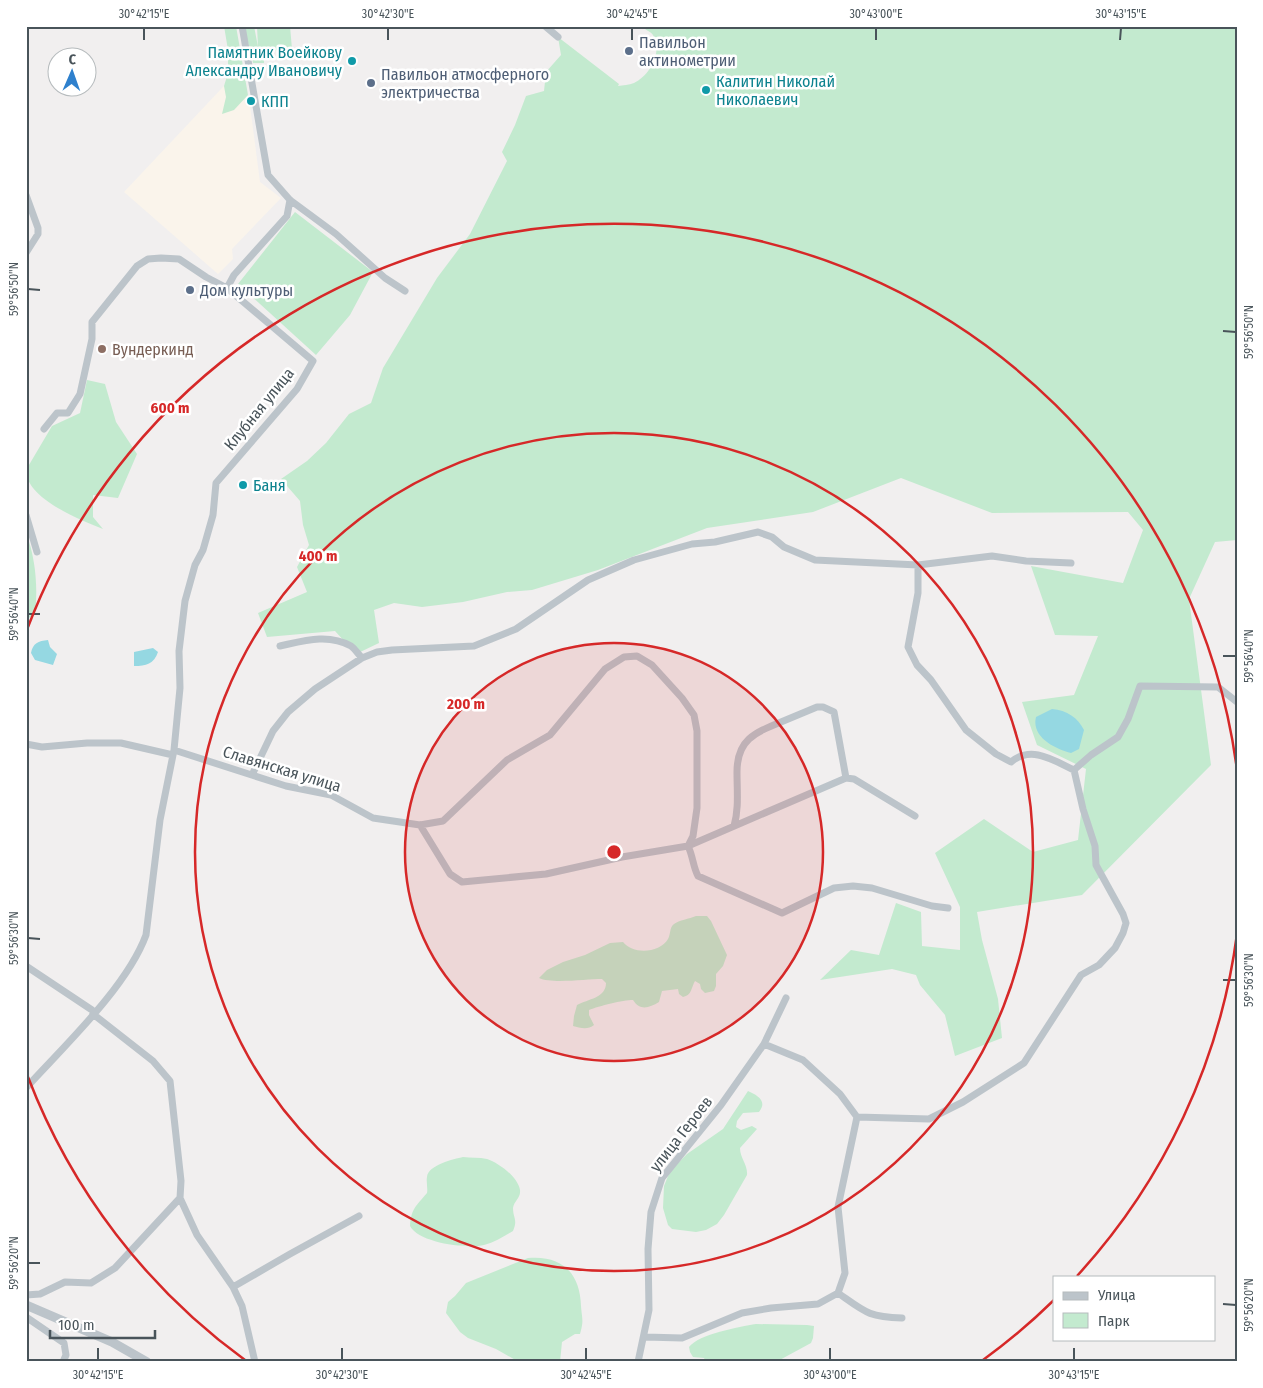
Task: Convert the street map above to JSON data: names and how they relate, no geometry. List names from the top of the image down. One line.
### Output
{"streets":{"street":["Клубная улица","Славянская улица","улица Героев"]},"crossings":[["Клубная улица","Славянская улица"]],"places":["Павильон актинометрии","Памятник Воейкову Александру Ивановичу","Павильон атмосферного электричества","Калитин Николай Николаевич","КПП","Дом культуры","Вундеркинд","Баня"],"legend":["Улица","Парк"],"scale_bar":"100 m","north":"top","coordinates":["30°42'15\"E","30°42'30\"E","30°42'45\"E","30°43'00\"E","30°43'15\"E","59°56'50\"N","59°56'40\"N","59°56'30\"N","59°56'20\"N"],"rings":["600 m","400 m","200 m"]}
